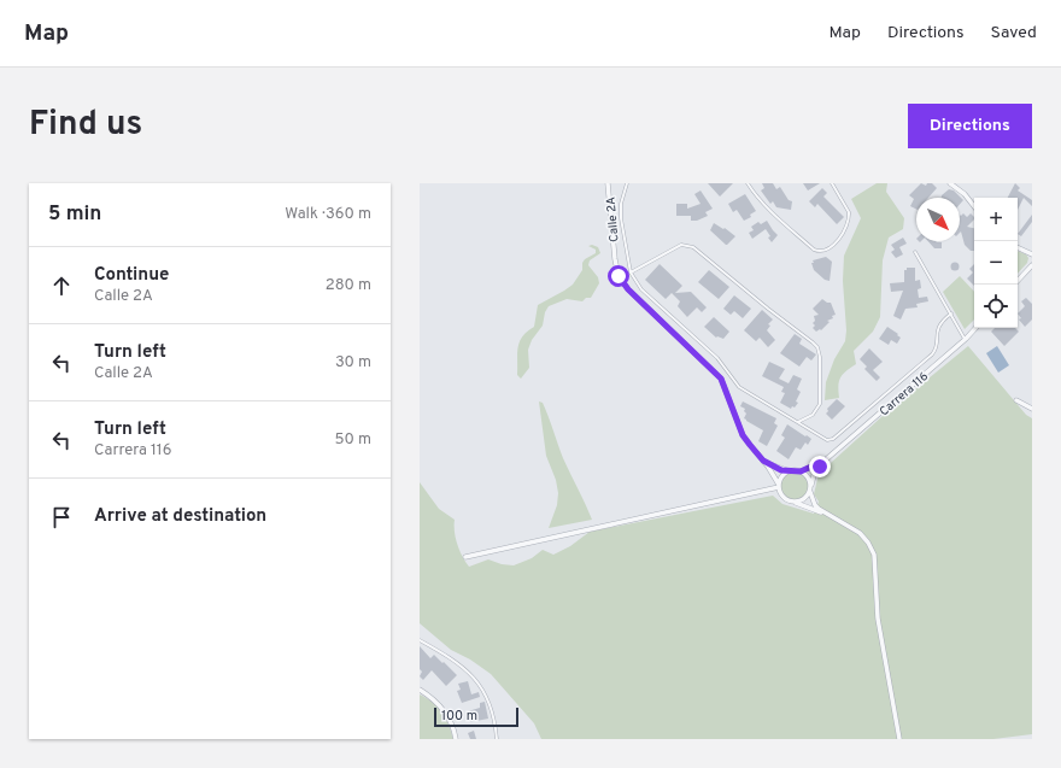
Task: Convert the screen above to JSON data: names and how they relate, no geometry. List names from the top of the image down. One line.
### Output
{"streets":{"street":["Calle 2A","Carrera 116"]},"crossings":[["Calle 2A","Carrera 116"]],"scale_bar":"100 m","north":"bottom right","page":{"header":"Map","nav":["Map","Directions","Saved"],"title":"Find us","buttons":"Directions","heading":["5 min","Walk · 360 m"],"map_buttons":["+","−"],"list":[["Continue","Calle 2A","280 m"],["Turn left","Calle 2A","30 m"],["Turn left","Carrera 116","50 m"],"Arrive at destination"],"scale":"100 m"}}
